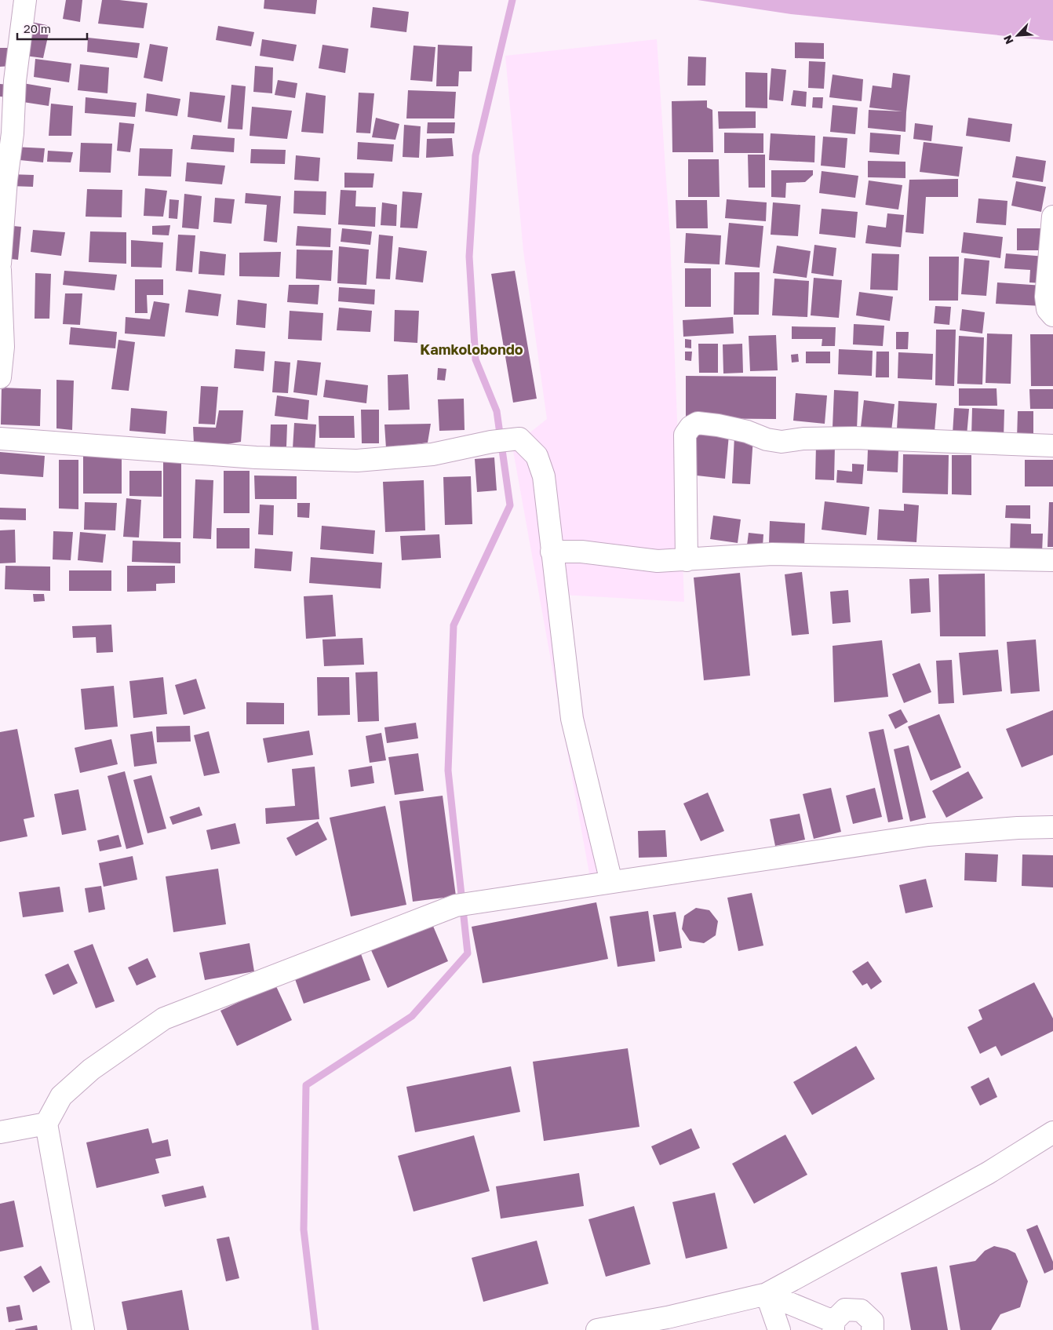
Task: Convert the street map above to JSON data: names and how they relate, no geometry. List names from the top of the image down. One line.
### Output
{"districts":["Kamkolobondo"],"scale_bar":"20 m","north":"bottom left"}
